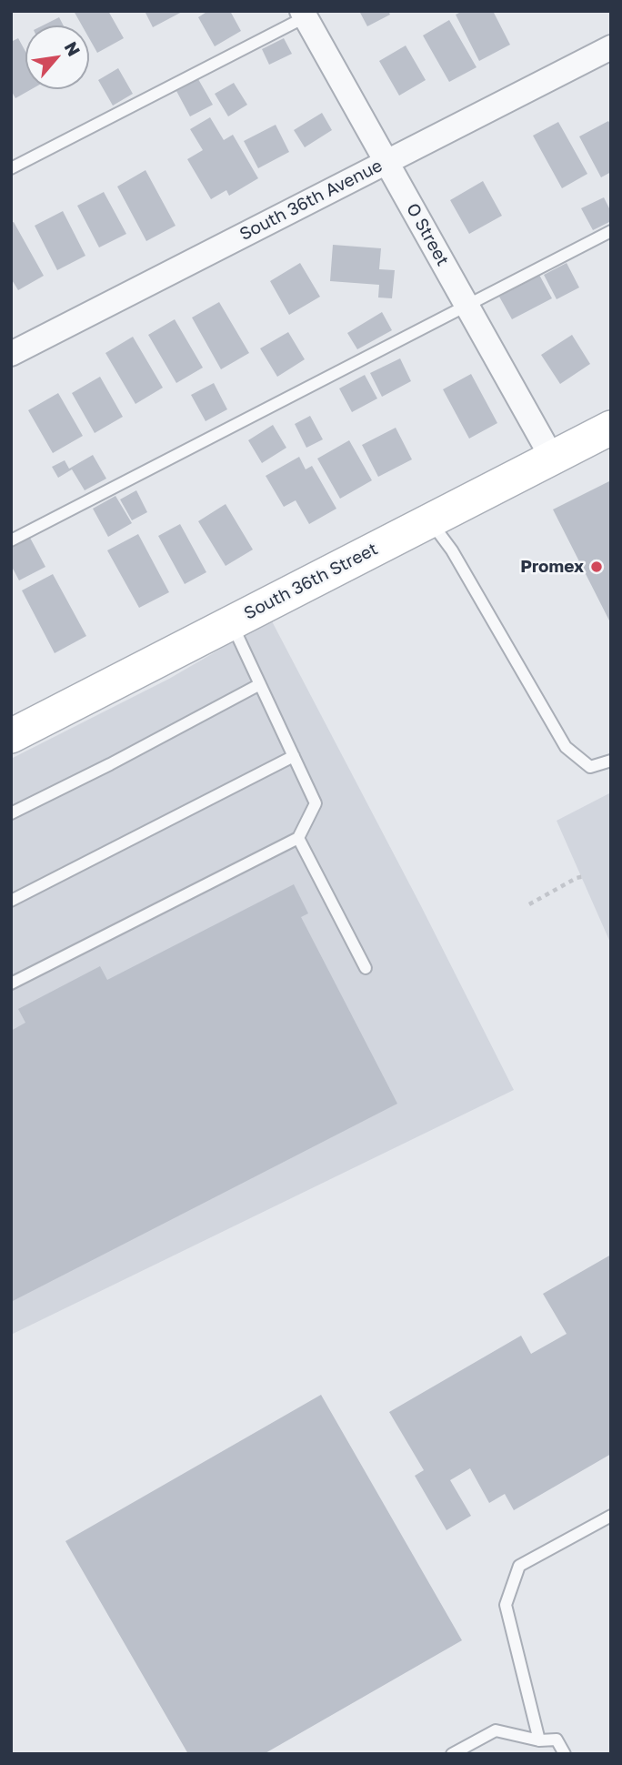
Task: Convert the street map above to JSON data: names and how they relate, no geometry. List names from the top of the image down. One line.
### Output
{"streets":{"main road":["South 36th Street"],"street":["South 36th Avenue","O Street"]},"crossings":[["South 36th Avenue","O Street"],["O Street","South 36th Street"]],"places":["Promex"],"north":"top right"}
